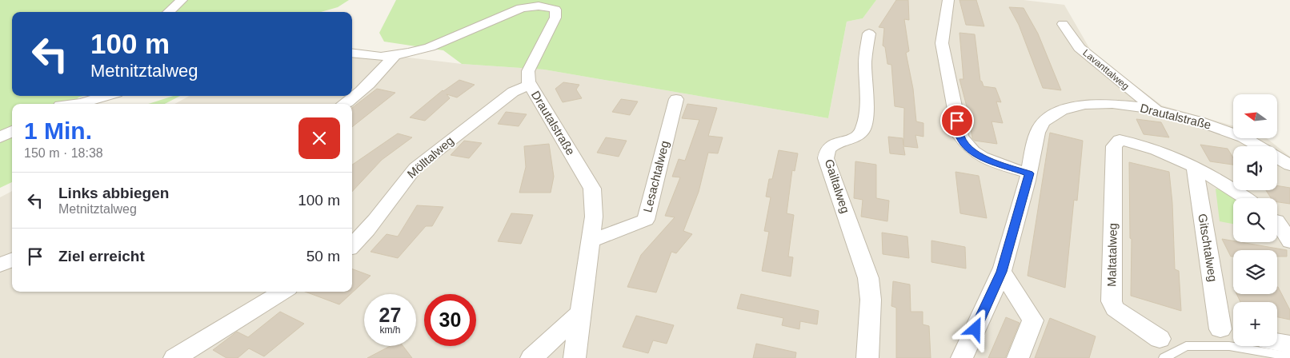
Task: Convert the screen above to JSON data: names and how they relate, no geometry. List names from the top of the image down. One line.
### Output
{"streets":{"street":["Lavanttalweg","Drautalstraße","Mölltalweg","Lesachtalweg","Gailtalweg","Gitschtalweg","Maltatalweg"]},"crossings":[["Lavanttalweg","Drautalstraße"],["Drautalstraße","Mölltalweg"],["Drautalstraße","Lesachtalweg"],["Gitschtalweg","Maltatalweg"]],"north":"left","page":{"turn":["100 m","Metnitztalweg"],"map_buttons":"+","heading":["1 Min.","150 m · 18:38"],"list":[{"name":"Links abbiegen","note":"Metnitztalweg","value":"100 m"},{"name":"Ziel erreicht","value":"50 m"}],"speed":"27 km/h","limit":"30"}}
